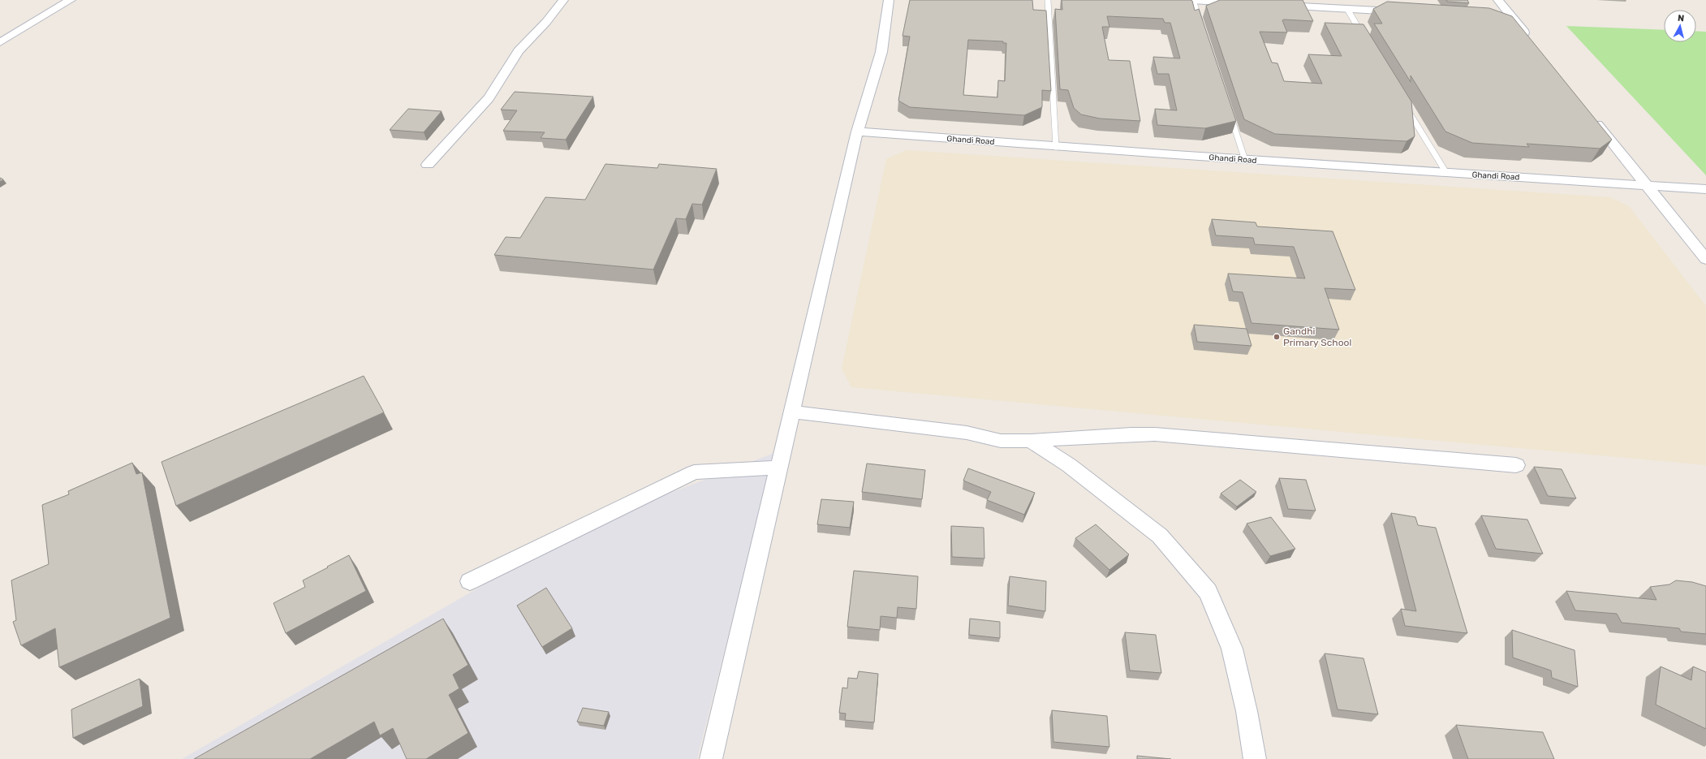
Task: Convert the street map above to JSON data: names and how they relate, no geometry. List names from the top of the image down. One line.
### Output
{"streets":{"street":["Ghandi Road"]},"places":["Gandhi Primary School"],"north":"top"}
